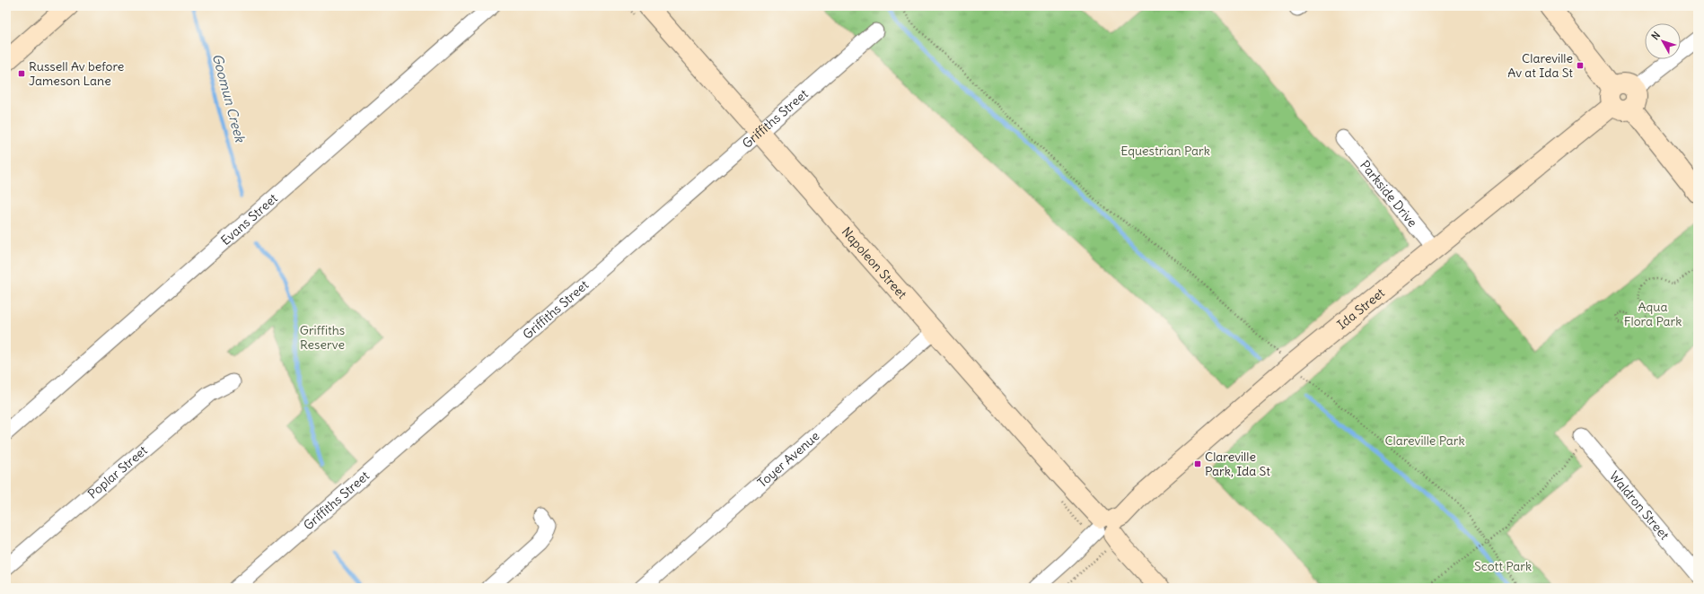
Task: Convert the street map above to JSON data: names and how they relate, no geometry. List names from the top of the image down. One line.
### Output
{"streets":{"street":["Griffiths Street","Parkside Drive","Evans Street","Napoleon Street","Ida Street","Toyer Avenue","Poplar Street","Waldron Street"]},"crossings":[["Griffiths Street","Napoleon Street"],["Parkside Drive","Ida Street"],["Napoleon Street","Ida Street"],["Napoleon Street","Toyer Avenue"]],"water":["Goomun Creek"],"parks":["Equestrian Park","Aqua Flora Park","Griffiths Reserve","Clareville Park","Scott Park"],"places":{"transit":["Clareville Av at Ida St","Russell Av before Jameson Lane","Clareville Park, Ida St"]},"north":"top left"}
